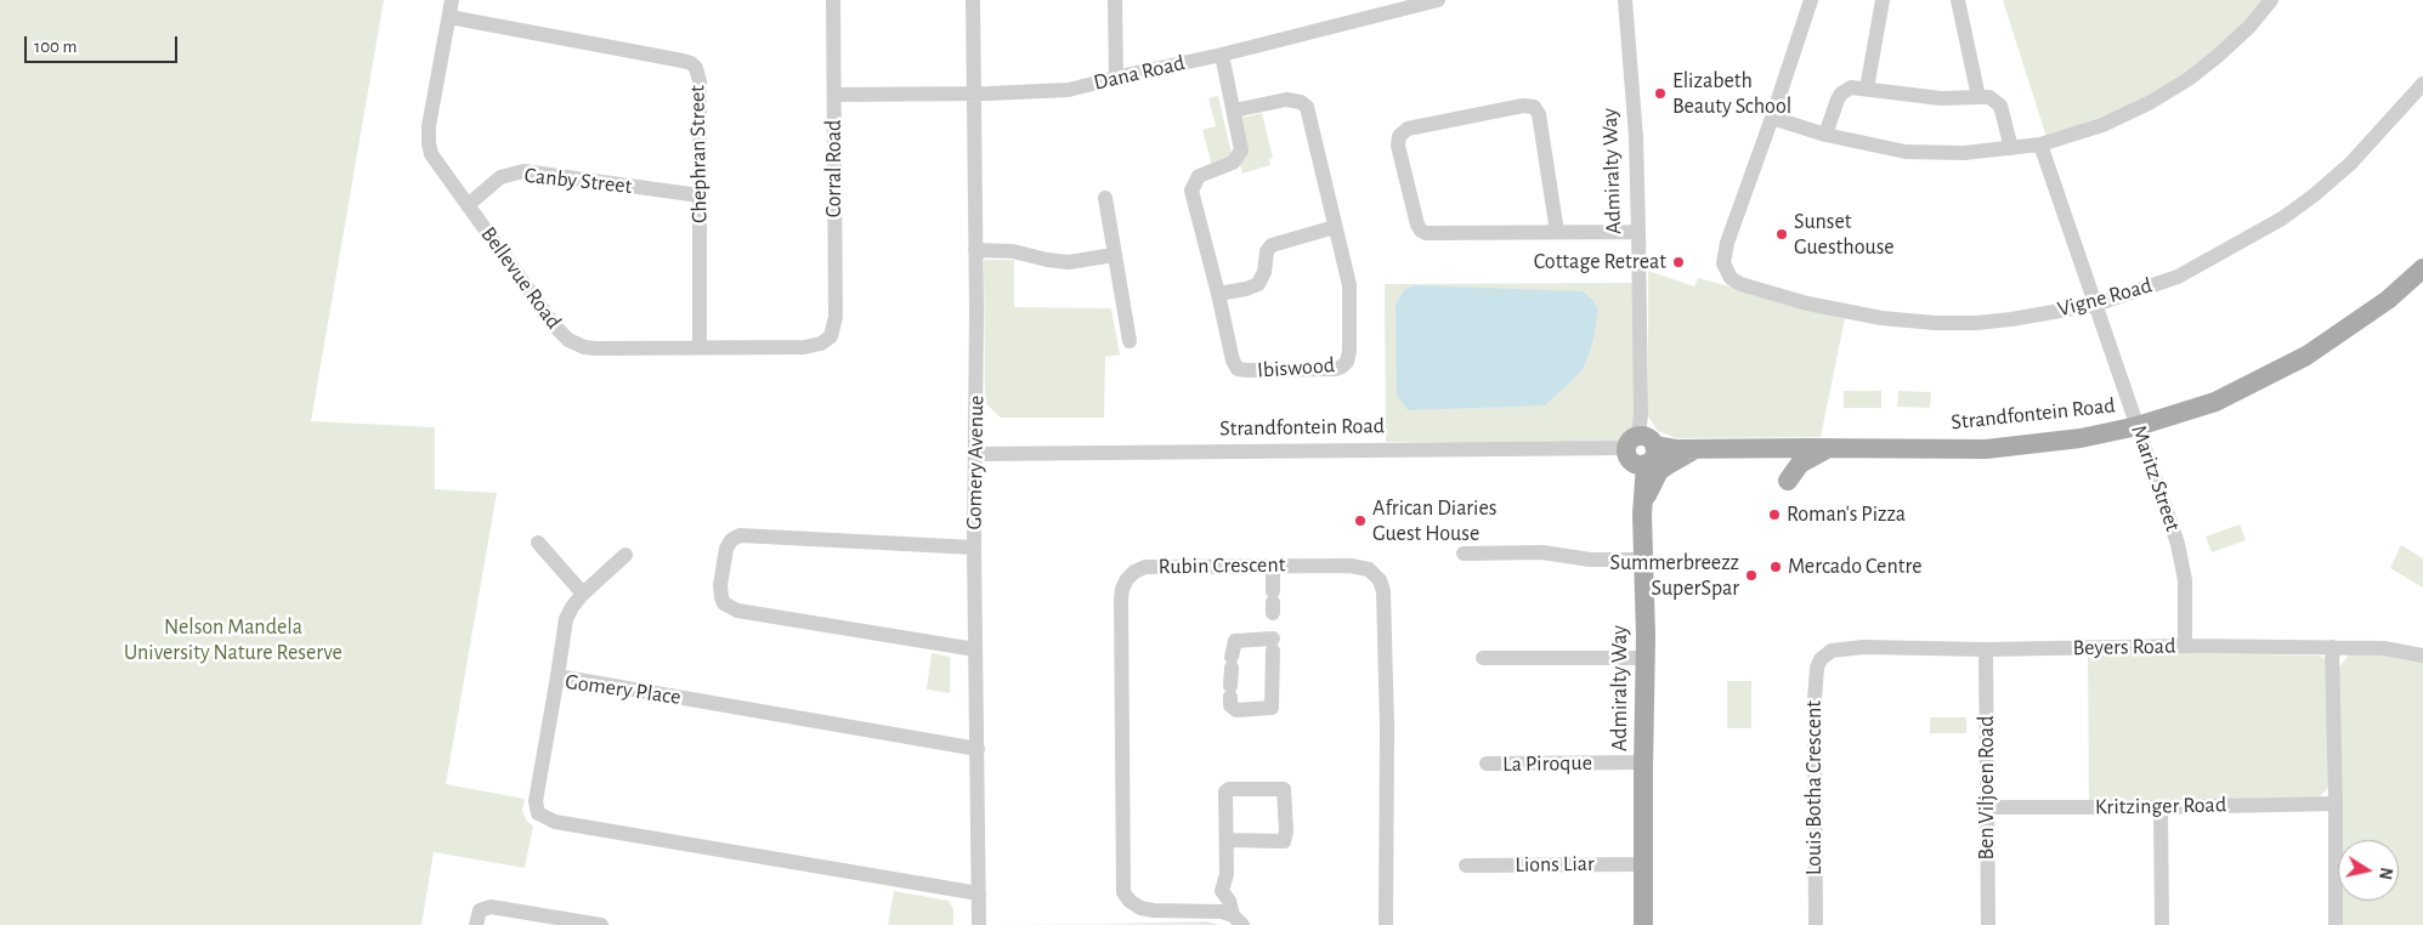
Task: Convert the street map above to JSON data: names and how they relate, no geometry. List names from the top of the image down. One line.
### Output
{"streets":{"main road":["Admiralty Way","Strandfontein Road"],"street":["Dana Road","Chephran Street","Corral Road","Canby Street","Bellevue Road","Vigne Road","Ibiswood","Gomery Avenue","Maritz Street","Rubin Crescent","Beyers Road","Gomery Place","La Piroque","Louis Botha Crescent","Ben Viljoen Road","Kritzinger Road","Lions Liar"]},"crossings":[["Dana Road","Corral Road"],["Dana Road","Ibiswood"],["Dana Road","Gomery Avenue"],["Chephran Street","Canby Street"],["Chephran Street","Bellevue Road"],["Corral Road","Bellevue Road"],["Admiralty Way","Strandfontein Road"],["Admiralty Way","La Piroque"],["Admiralty Way","Lions Liar"],["Canby Street","Bellevue Road"],["Vigne Road","Maritz Street"],["Strandfontein Road","Gomery Avenue"],["Strandfontein Road","Maritz Street"],["Gomery Avenue","Gomery Place"],["Maritz Street","Beyers Road"],["Beyers Road","Louis Botha Crescent"],["Beyers Road","Ben Viljoen Road"],["Ben Viljoen Road","Kritzinger Road"]],"parks":["Nelson Mandela University Nature Reserve"],"places":["Elizabeth Beauty School","Sunset Guesthouse","Cottage Retreat","Roman's Pizza","African Diaries Guest House","Mercado Centre","Summerbreezz SuperSpar"],"scale_bar":"100 m","north":"right"}
